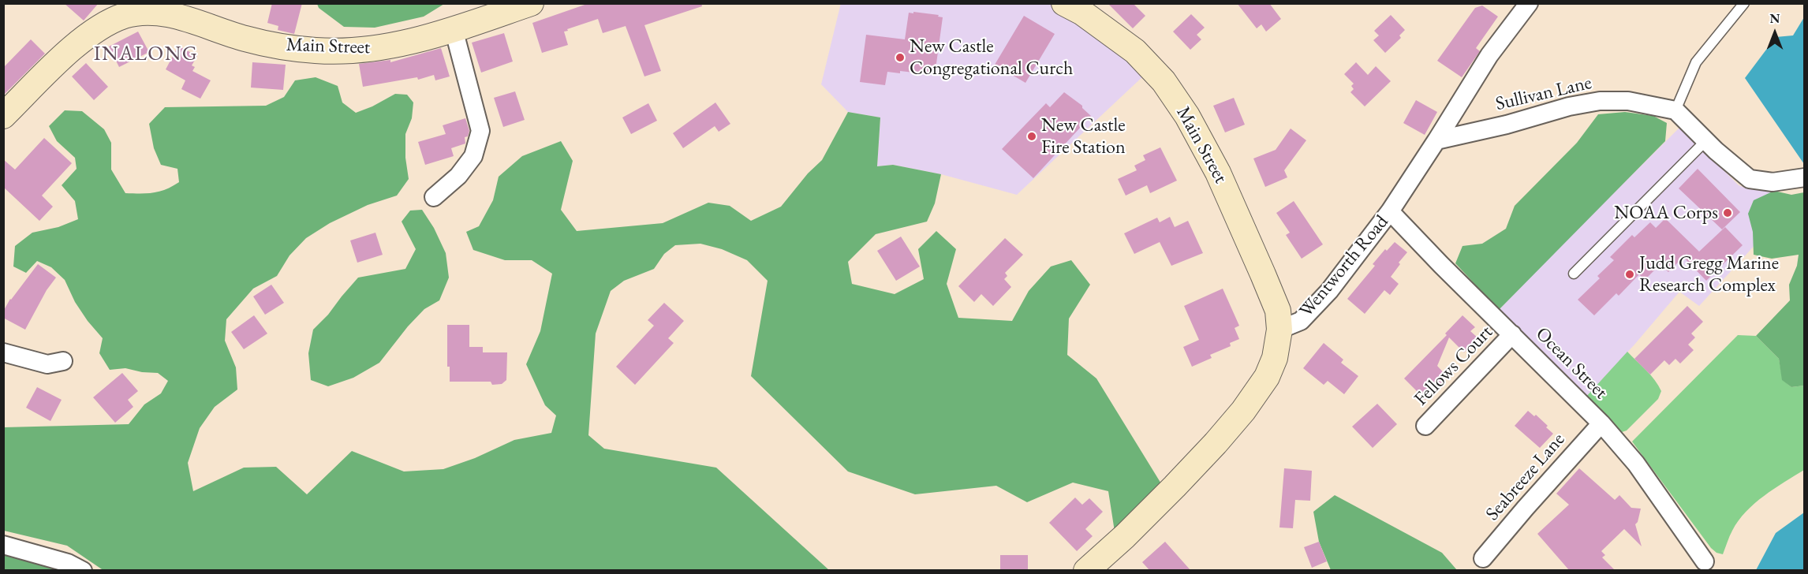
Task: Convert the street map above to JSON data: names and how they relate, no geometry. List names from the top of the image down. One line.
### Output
{"streets":{"main road":["Main Street","Wentworth Road"],"street":["Sullivan Lane","Ocean Street","Fellows Court","Seabreeze Lane"]},"crossings":[["Main Street","Wentworth Road"],["Sullivan Lane","Wentworth Road"],["Wentworth Road","Ocean Street"],["Ocean Street","Fellows Court"],["Ocean Street","Seabreeze Lane"]],"districts":["INALONG"],"places":["New Castle Congregational Curch","New Castle Fire Station","NOAA Corps","Judd Gregg Marine Research Complex"],"north":"top"}
